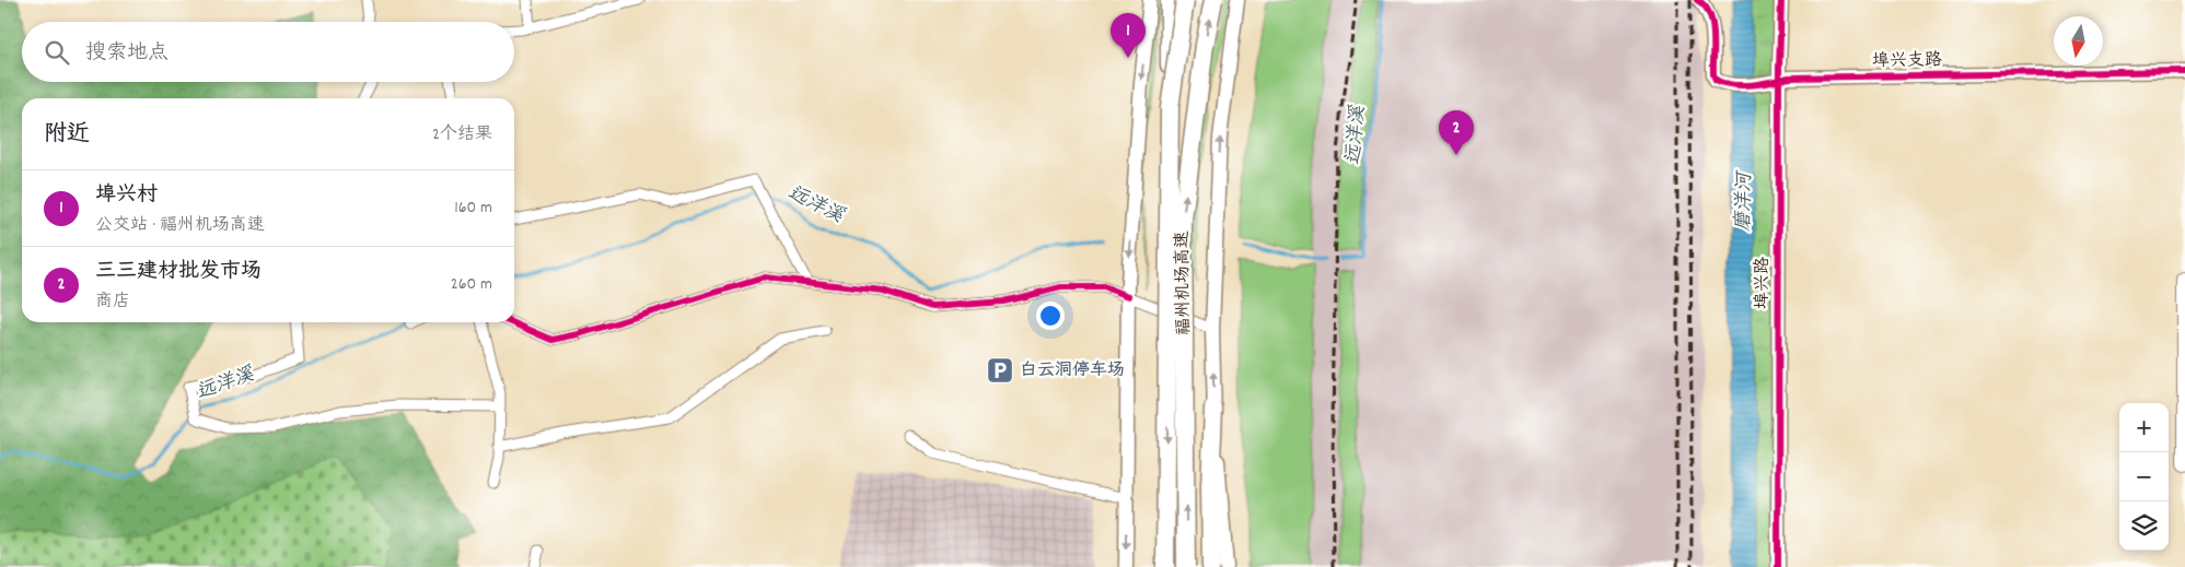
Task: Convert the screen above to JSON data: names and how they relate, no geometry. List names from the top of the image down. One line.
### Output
{"streets":{"highway":["福州机场高速"],"main road":["埠兴支路","埠兴路"]},"crossings":[["埠兴支路","埠兴路"]],"water":["远洋溪","磨洋河"],"places":{"parking":["白云洞停车场"]},"north":"bottom","page":{"pins":["1","2"],"search":"搜索地点","heading":["附近","2个结果"],"list":[{"mark":"1","name":"埠兴村","note":"公交站 · 福州机场高速","value":"160 m"},{"mark":"2","name":"三三建材批发市场","note":"商店","value":"260 m"}],"map_buttons":["+","−"]}}
